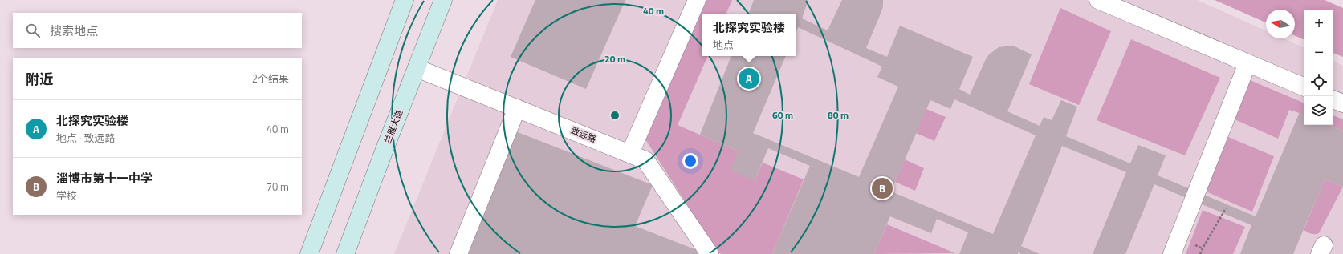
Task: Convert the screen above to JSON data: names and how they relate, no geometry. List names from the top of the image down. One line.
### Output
{"streets":{"main road":["兰雁大道"],"street":["致远路"]},"crossings":[["兰雁大道","致远路"]],"north":"left","page":{"map_buttons":["+","−"],"search":"搜索地点","popup":["北探究实验楼","地点"],"heading":["附近","2个结果"],"pins":["A","B"],"list":[{"mark":"A","name":"北探究实验楼","note":"地点 · 致远路","value":"40 m"},{"mark":"B","name":"淄博市第十一中学","note":"学校","value":"70 m"}]},"rings":["40 m","20 m","60 m","80 m"]}
